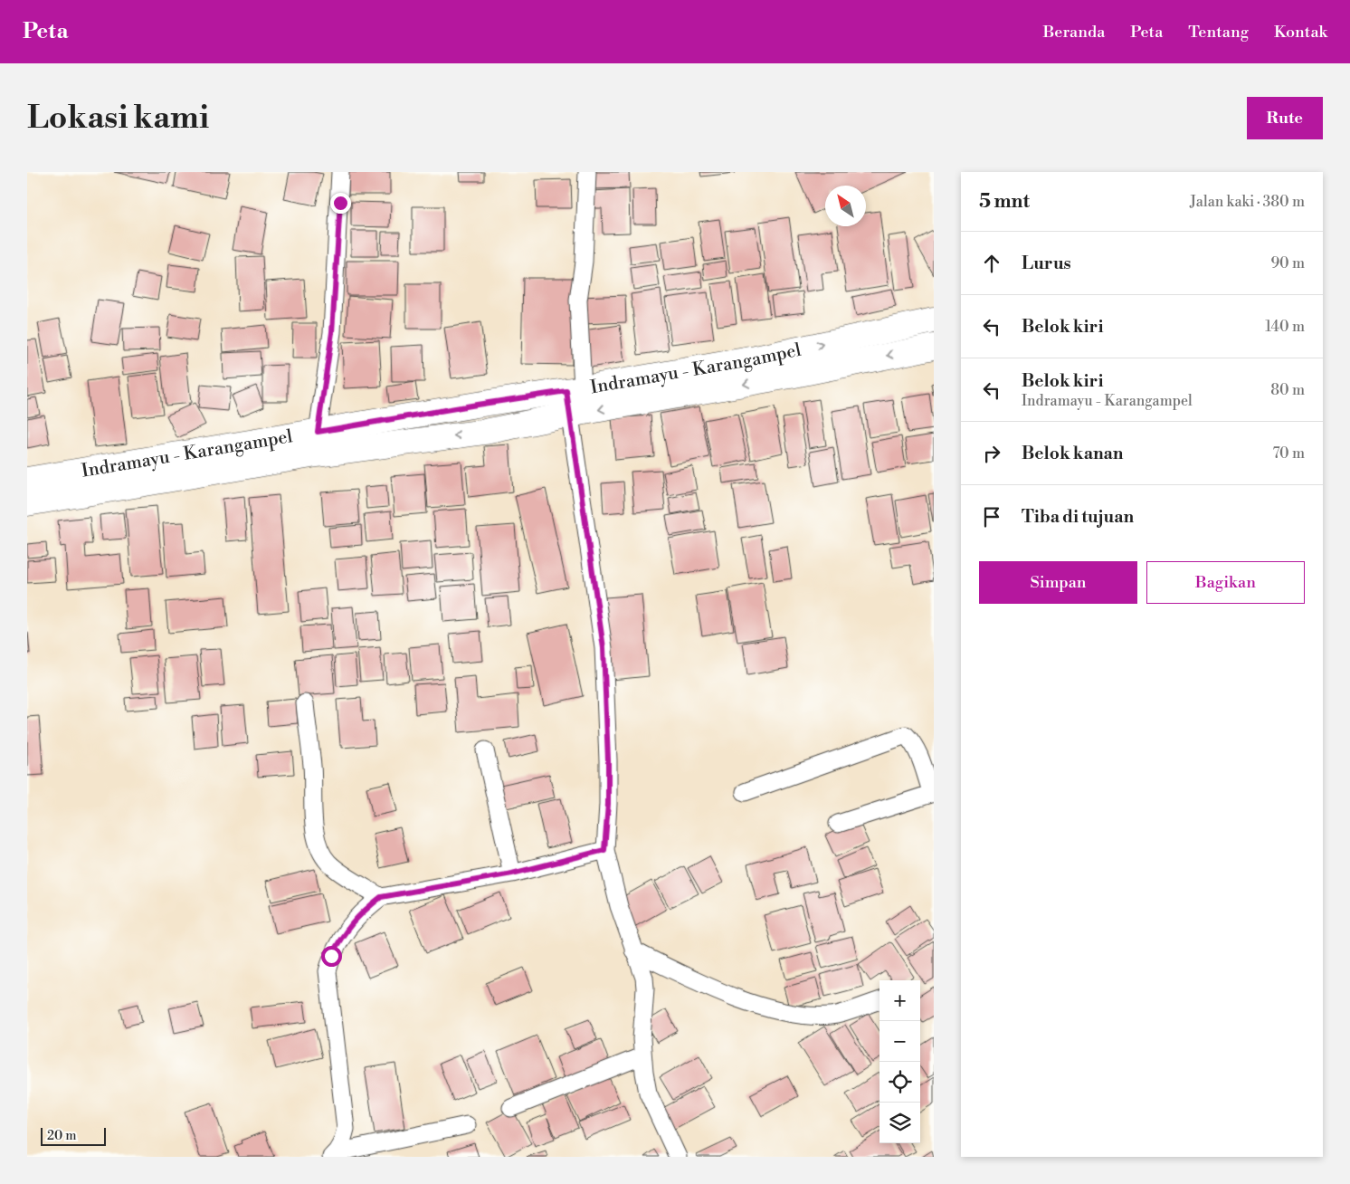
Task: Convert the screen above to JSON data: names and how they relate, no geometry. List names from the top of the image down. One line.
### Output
{"streets":{"main road":["Indramayu - Karangampel"]},"scale_bar":"20 m","north":"top left","page":{"header":"Peta","nav":["Beranda","Peta","Tentang","Kontak"],"buttons":["Rute",["Simpan","Bagikan"]],"title":"Lokasi kami","heading":["5 mnt","Jalan kaki · 380 m"],"list":[["Lurus","90 m"],["Belok kiri","140 m"],["Belok kiri","Indramayu - Karangampel","80 m"],["Belok kanan","70 m"],"Tiba di tujuan"],"map_buttons":["+","−"],"scale":"20 m"}}
